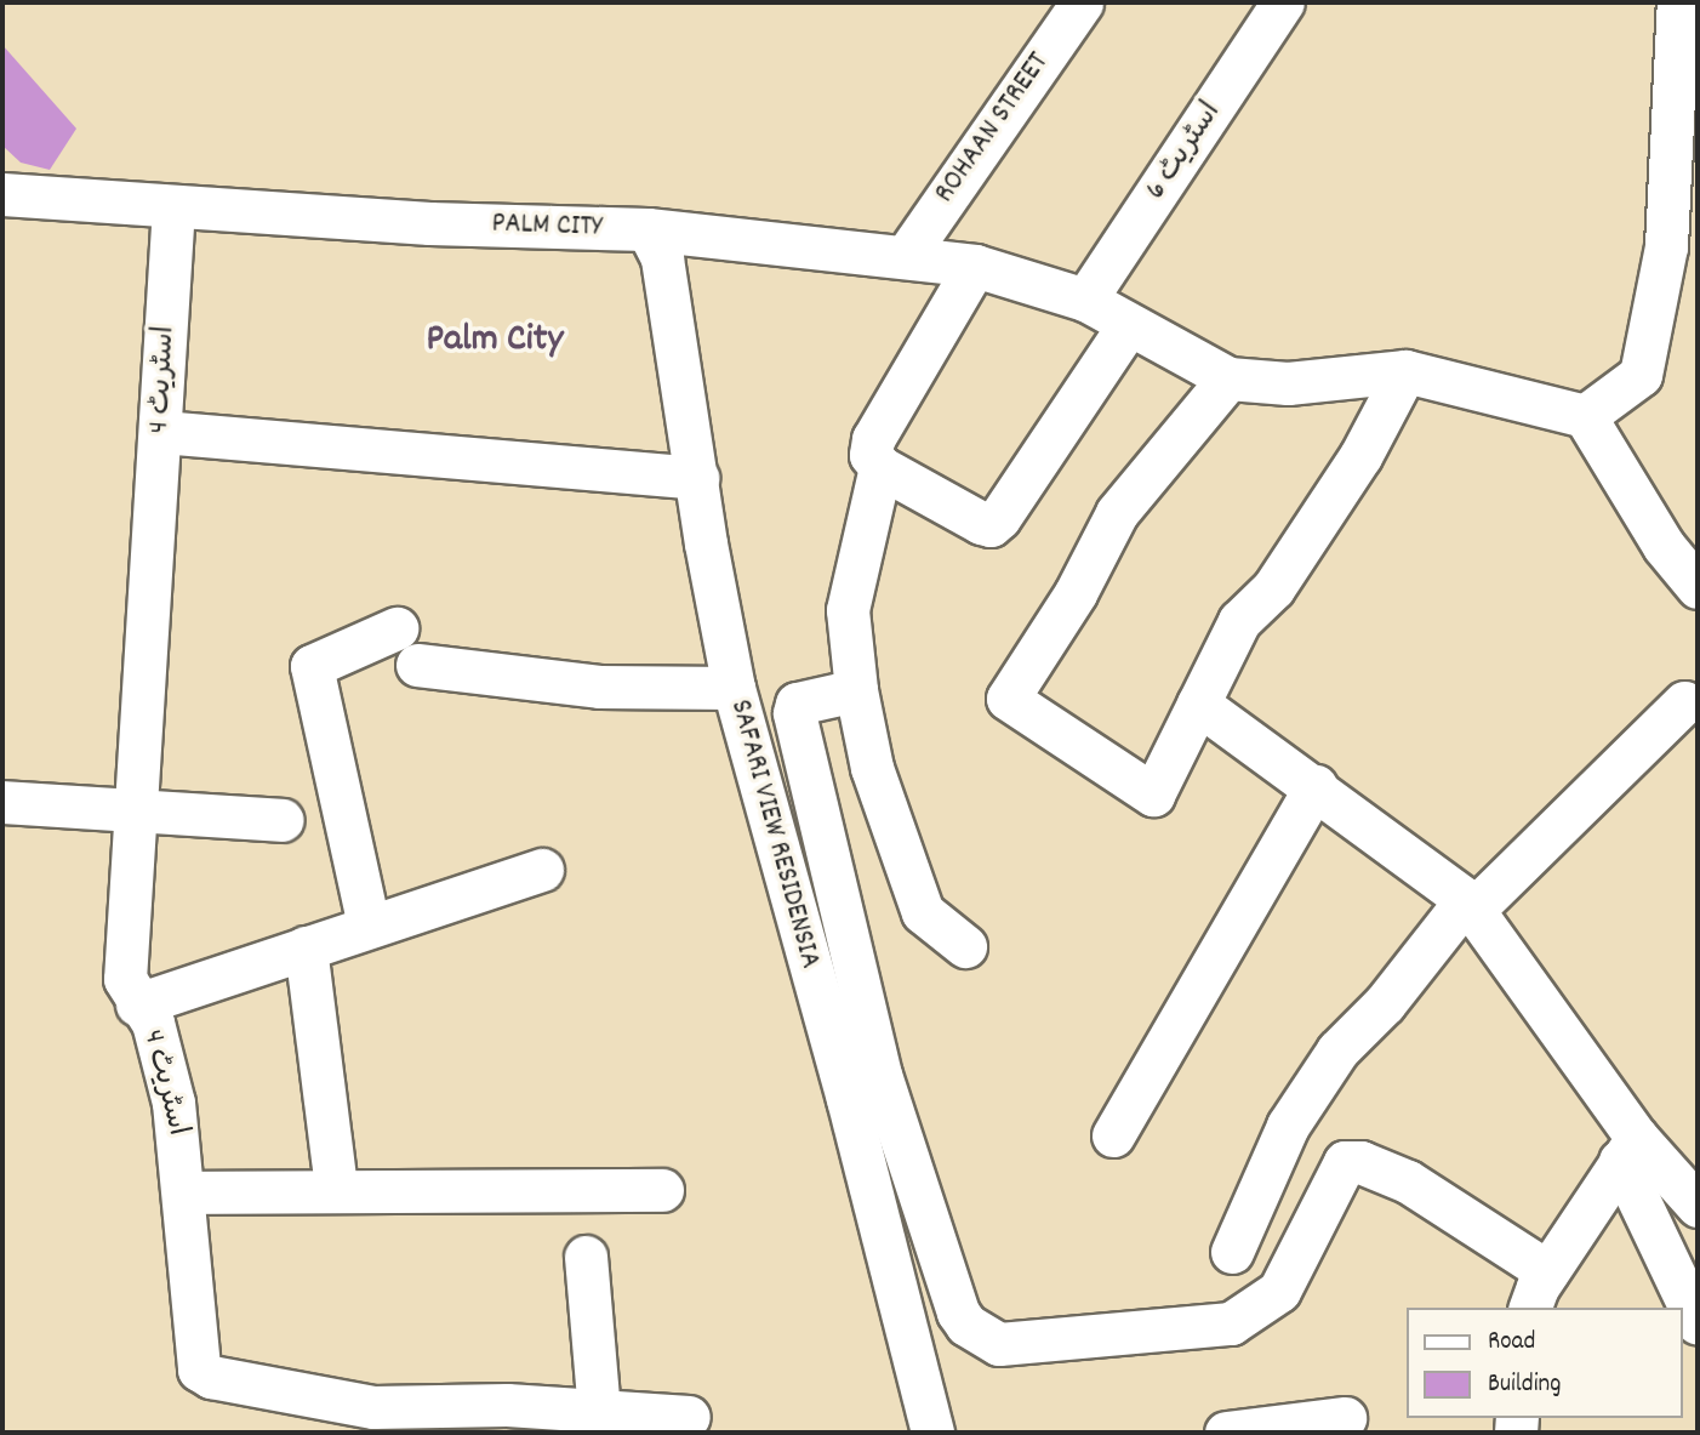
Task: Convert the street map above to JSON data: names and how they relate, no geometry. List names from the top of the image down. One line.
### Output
{"streets":{"street":["ROHAAN STREET","اسٹریٹ 6","PALM CITY","اسٹریٹ 4","SAFARI VIEW RESIDENSIA"]},"crossings":[["ROHAAN STREET","PALM CITY"],["اسٹریٹ 6","PALM CITY"],["PALM CITY","اسٹریٹ 4"],["PALM CITY","SAFARI VIEW RESIDENSIA"]],"districts":["Palm City"],"legend":["Road","Building"]}
